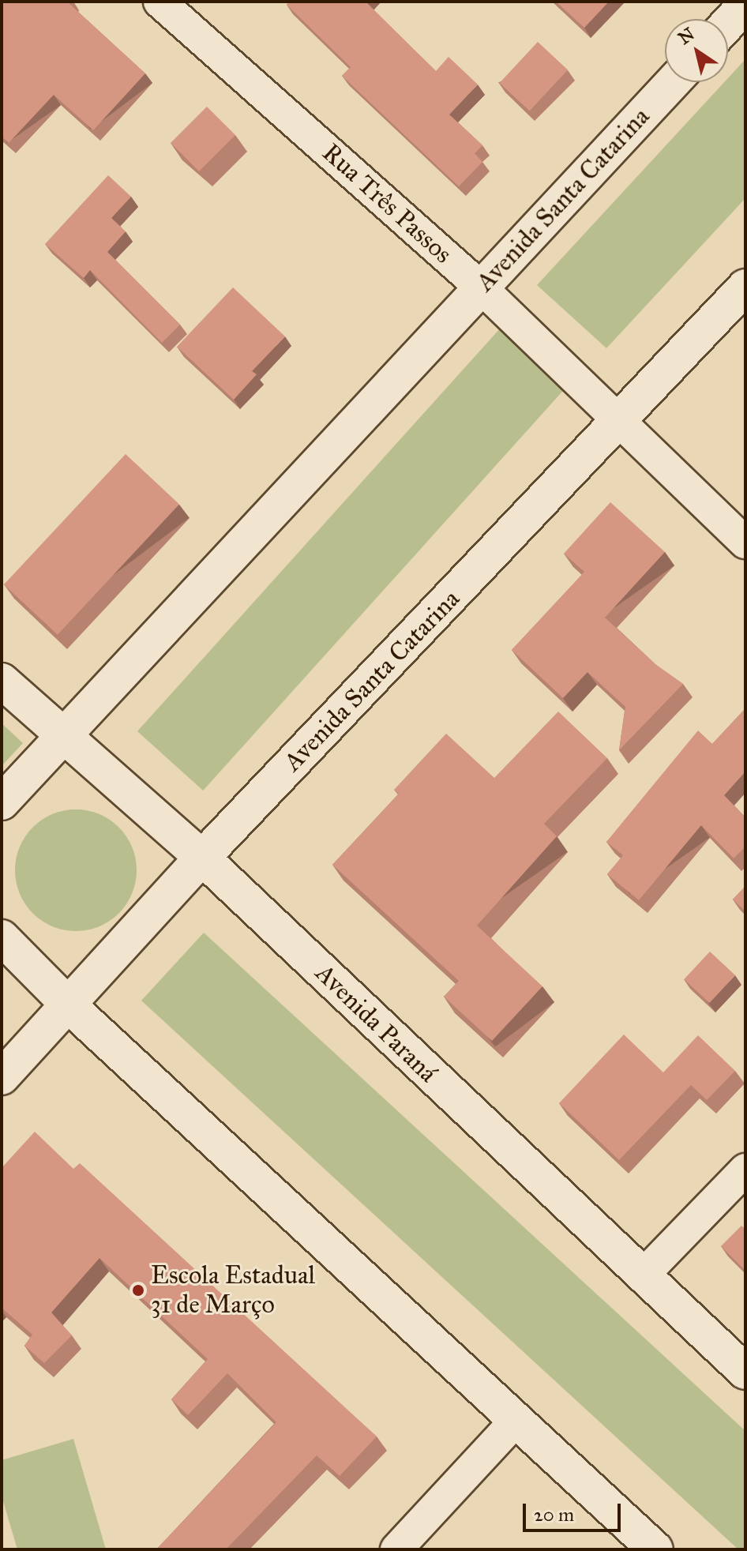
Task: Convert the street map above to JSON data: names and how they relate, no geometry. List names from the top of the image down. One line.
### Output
{"streets":{"street":["Avenida Santa Catarina","Rua Três Passos","Avenida Paraná"]},"crossings":[["Avenida Santa Catarina","Rua Três Passos"],["Avenida Santa Catarina","Avenida Paraná"]],"places":["Escola Estadual 31 de Março"],"scale_bar":"20 m","north":"top left"}
